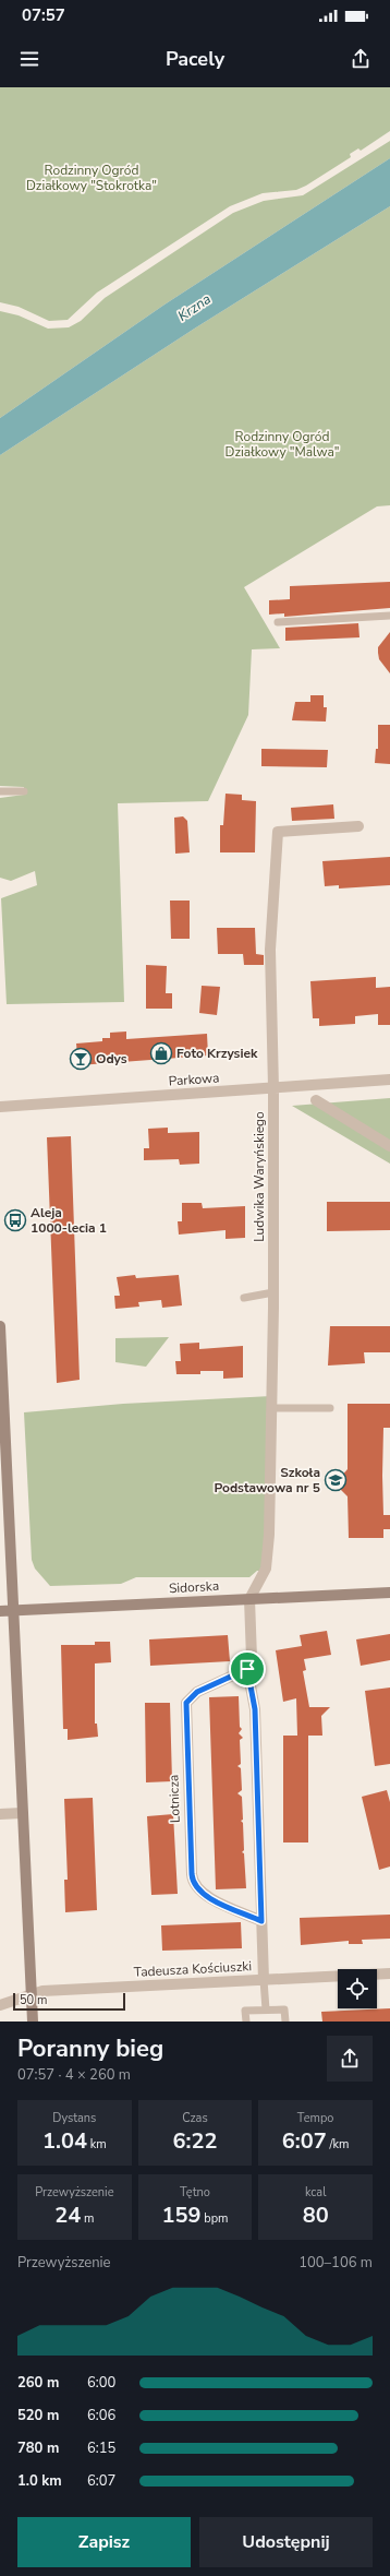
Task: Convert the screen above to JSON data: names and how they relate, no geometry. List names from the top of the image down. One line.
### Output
{"streets":{"street":["Parkowa","Ludwika Waryńskiego","Sidorska","Lotnicza","Tadeusza Kościuszki"]},"crossings":[["Parkowa","Ludwika Waryńskiego"],["Ludwika Waryńskiego","Sidorska"]],"water":["Krzna"],"parks":["Rodzinny Ogród Działkowy \"Stokrotka\"","Rodzinny Ogród Działkowy \"Malwa\""],"places":{"shop":["Foto Krzysiek"],"bar":["Odys"],"bus stop":["Aleja 1000-lecia 1"],"school or university":["Szkoła Podstawowa nr 5"]},"scale_bar":"50 m","page":{"status":"07:57","header":"Pacely","scale":"50 m","heading":["Poranny bieg","07:57 · 4 × 260 m"],"stats":[["Dystans","1.04 km"],["Czas","6:22"],["Tempo","6:07 /km"],["Przewyższenie","24 m"],["Tętno","159 bpm"],["kcal","80"]],"chart":["Przewyższenie","100–106 m"],"list":[{"name":"260 m","note":"6:00"},{"name":"520 m","note":"6:06"},{"name":"780 m","note":"6:15"},{"name":"1.0 km","note":"6:07"}],"buttons":["Zapisz","Udostępnij"]}}
